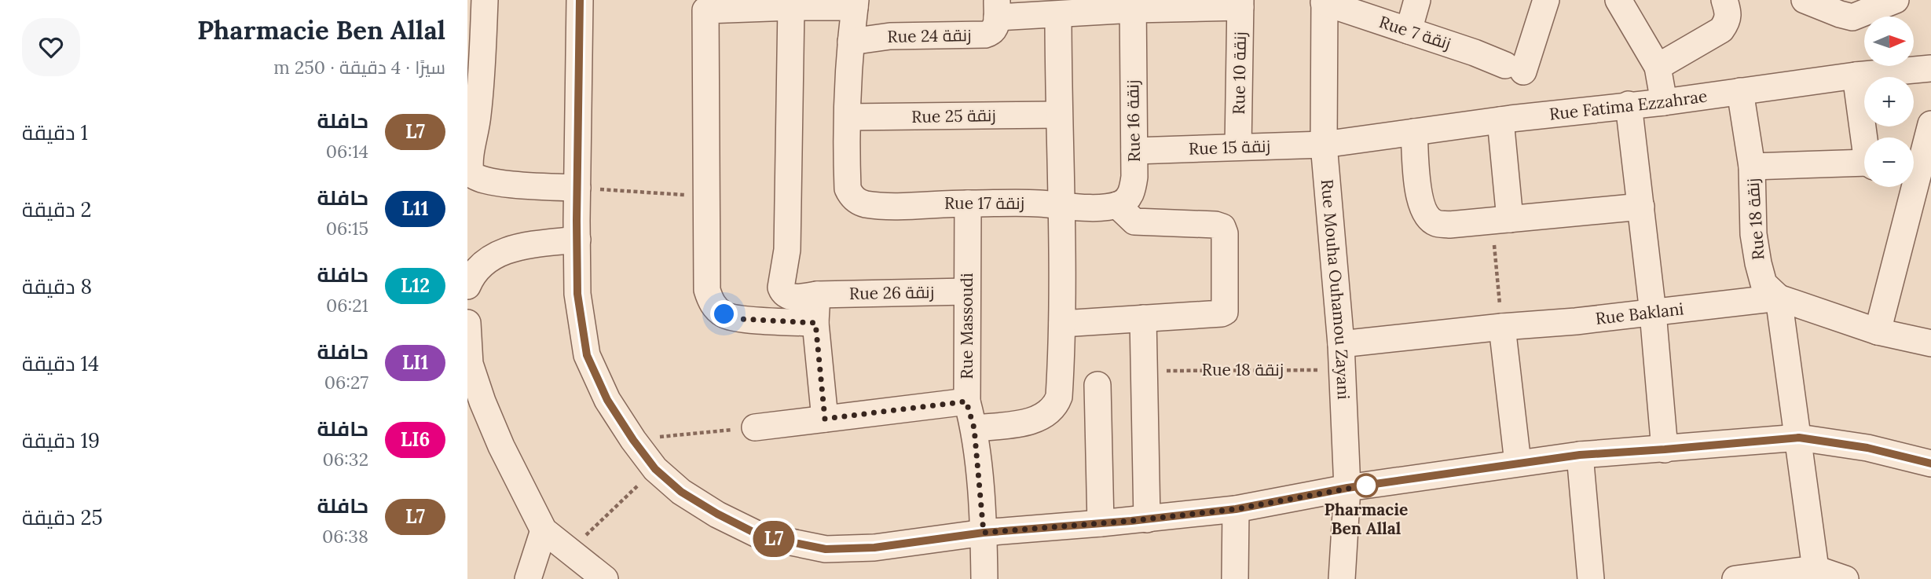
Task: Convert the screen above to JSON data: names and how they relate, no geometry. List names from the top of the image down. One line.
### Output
{"streets":{"street":["Rue 7 زنقة","Rue 24 زنقة","Rue 10 زنقة","Rue Fatima Ezzahrae","Rue 25 زنقة","Rue 16 زنقة","Rue 15 زنقة","Rue 17 زنقة","Rue 18 زنقة","Rue Mouha Ouhamou Zayani","Rue 26 زنقة","Rue Baklani","Rue Massoudi"]},"crossings":[["Rue 7 زنقة","Rue Mouha Ouhamou Zayani"],["Rue 10 زنقة","Rue 15 زنقة"],["Rue Fatima Ezzahrae","Rue 15 زنقة"],["Rue Fatima Ezzahrae","Rue 18 زنقة"],["Rue Fatima Ezzahrae","Rue Mouha Ouhamou Zayani"],["Rue 25 زنقة","Rue 17 زنقة"],["Rue 16 زنقة","Rue 15 زنقة"],["Rue 15 زنقة","Rue Mouha Ouhamou Zayani"],["Rue 17 زنقة","Rue Massoudi"],["Rue 18 زنقة","Rue Mouha Ouhamou Zayani"],["Rue 18 زنقة","Rue Baklani"],["Rue Mouha Ouhamou Zayani","Rue Baklani"],["Rue 26 زنقة","Rue Massoudi"]],"places":["Pharmacie Ben Allal"],"lines":["bus line L7"],"north":"right","page":{"on_map":"L7","heading":["Pharmacie Ben Allal","سيرًا · 4 دقيقة · 250 m"],"map_buttons":["+","−"],"list":[{"mark":"L7","name":"حافلة","note":"06:14","value":"1 دقيقة"},{"mark":"L11","name":"حافلة","note":"06:15","value":"2 دقيقة"},{"mark":"L12","name":"حافلة","note":"06:21","value":"8 دقيقة"},{"mark":"LI1","name":"حافلة","note":"06:27","value":"14 دقيقة"},{"mark":"LI6","name":"حافلة","note":"06:32","value":"19 دقيقة"},{"mark":"L7","name":"حافلة","note":"06:38","value":"25 دقيقة"}]}}
